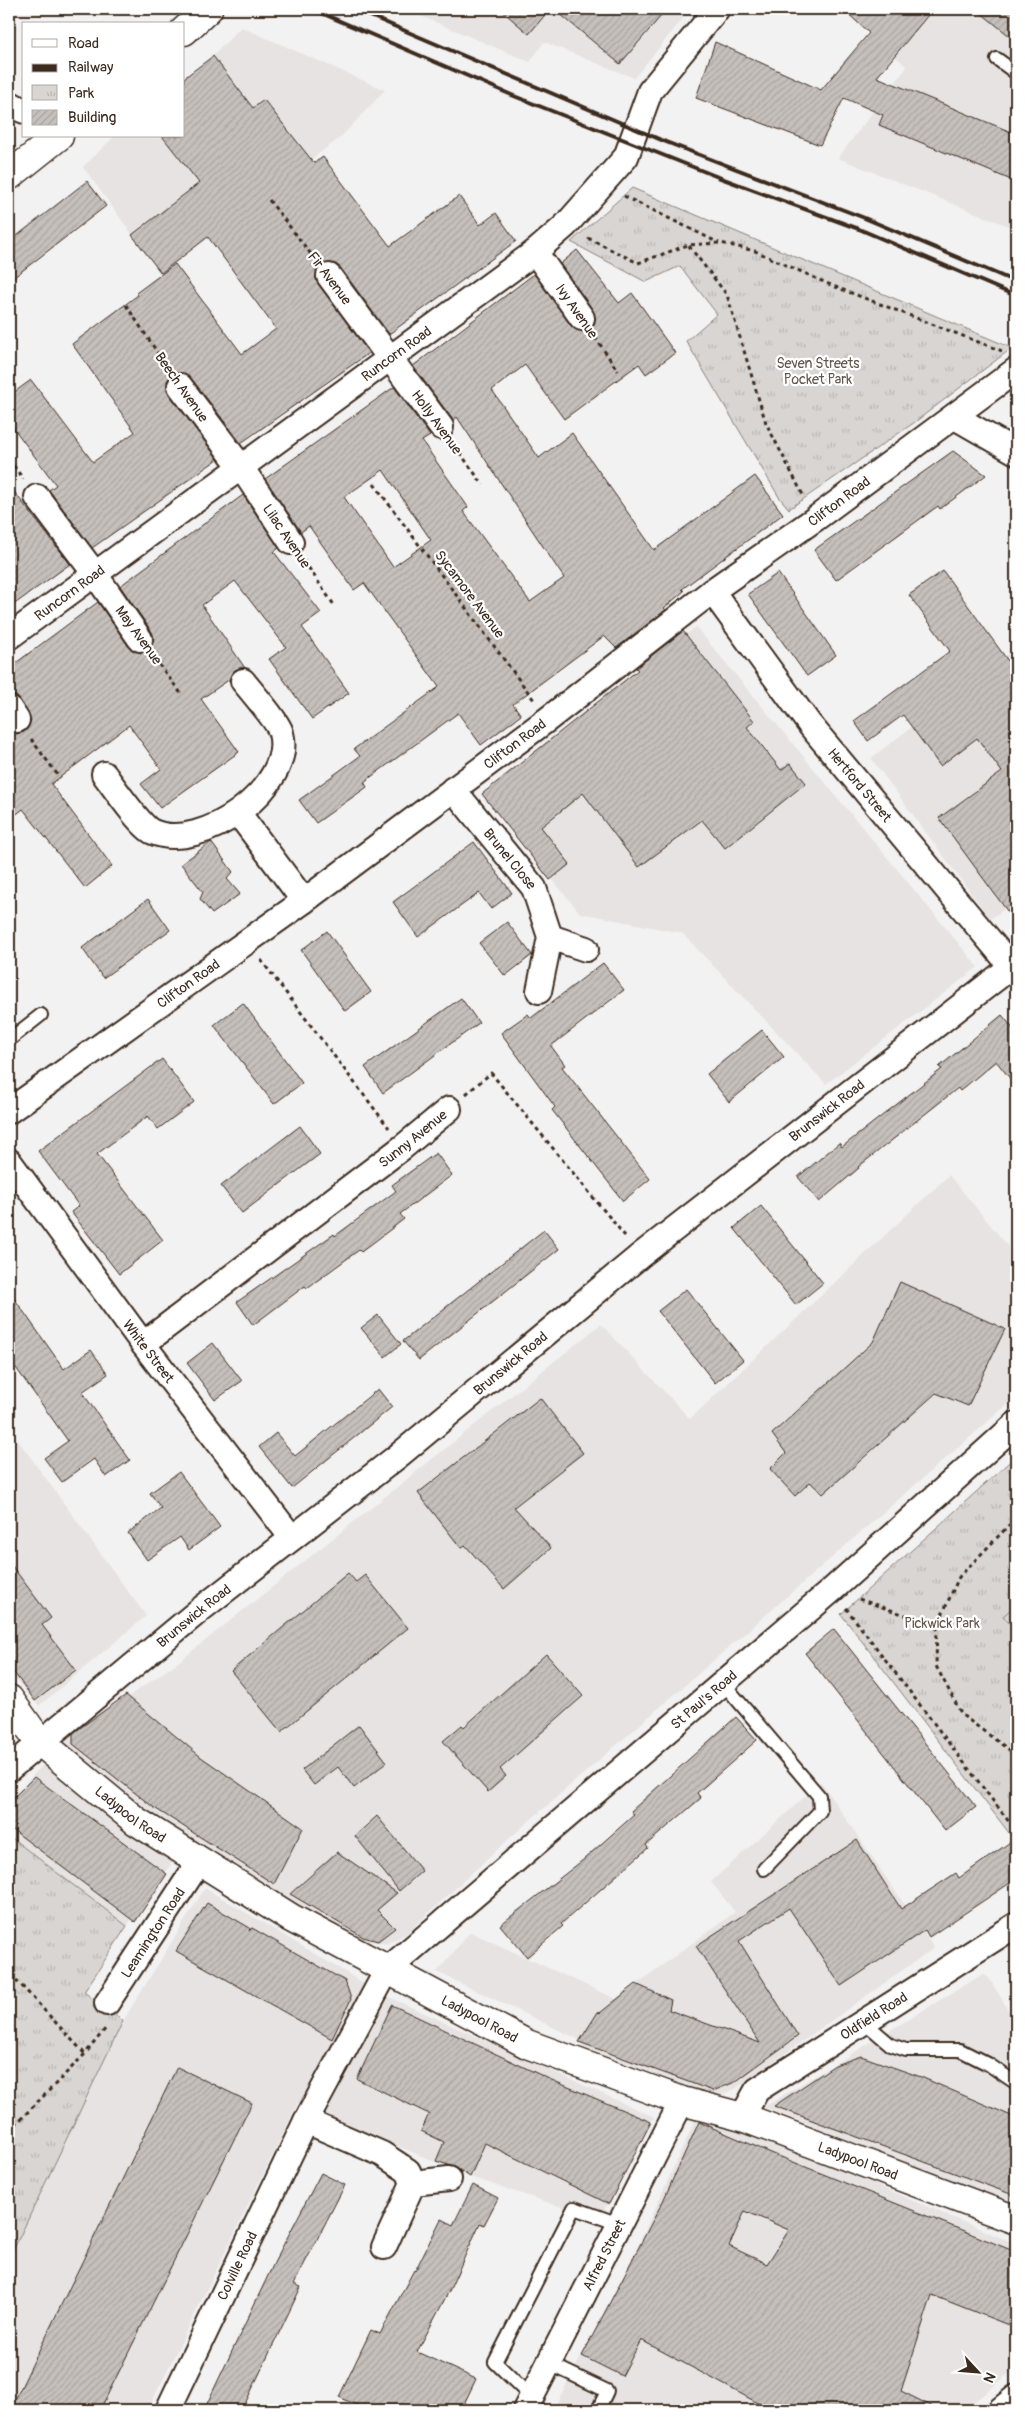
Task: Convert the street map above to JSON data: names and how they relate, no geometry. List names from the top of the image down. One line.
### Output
{"streets":{"street":["Fir Avenue","Ivy Avenue","Runcorn Road","Beech Avenue","Holly Avenue","Clifton Road","Lilac Avenue","May Avenue","Hertford Street","Brunel Close","Brunswick Road","Sunny Avenue","White Street","St Paul's Road","Ladypool Road","Leamington Road","Oldfield Road","Alfred Street","Colville Road"],"path":["Sycamore Avenue"]},"crossings":[["Fir Avenue","Runcorn Road"],["Fir Avenue","Holly Avenue"],["Ivy Avenue","Runcorn Road"],["Runcorn Road","Beech Avenue"],["Runcorn Road","Holly Avenue"],["Runcorn Road","Lilac Avenue"],["Runcorn Road","May Avenue"],["Beech Avenue","Lilac Avenue"],["Clifton Road","Sycamore Avenue"],["Clifton Road","Hertford Street"],["Clifton Road","Brunel Close"],["Hertford Street","Brunswick Road"],["Brunswick Road","Sunny Avenue"],["Brunswick Road","White Street"],["Brunswick Road","Ladypool Road"],["Sunny Avenue","White Street"],["St Paul's Road","Ladypool Road"],["St Paul's Road","Colville Road"],["Ladypool Road","Leamington Road"],["Ladypool Road","Oldfield Road"],["Ladypool Road","Alfred Street"],["Ladypool Road","Colville Road"]],"parks":["Seven Streets Pocket Park","Pickwick Park"],"legend":["Road","Railway","Park","Building"],"north":"bottom right"}
